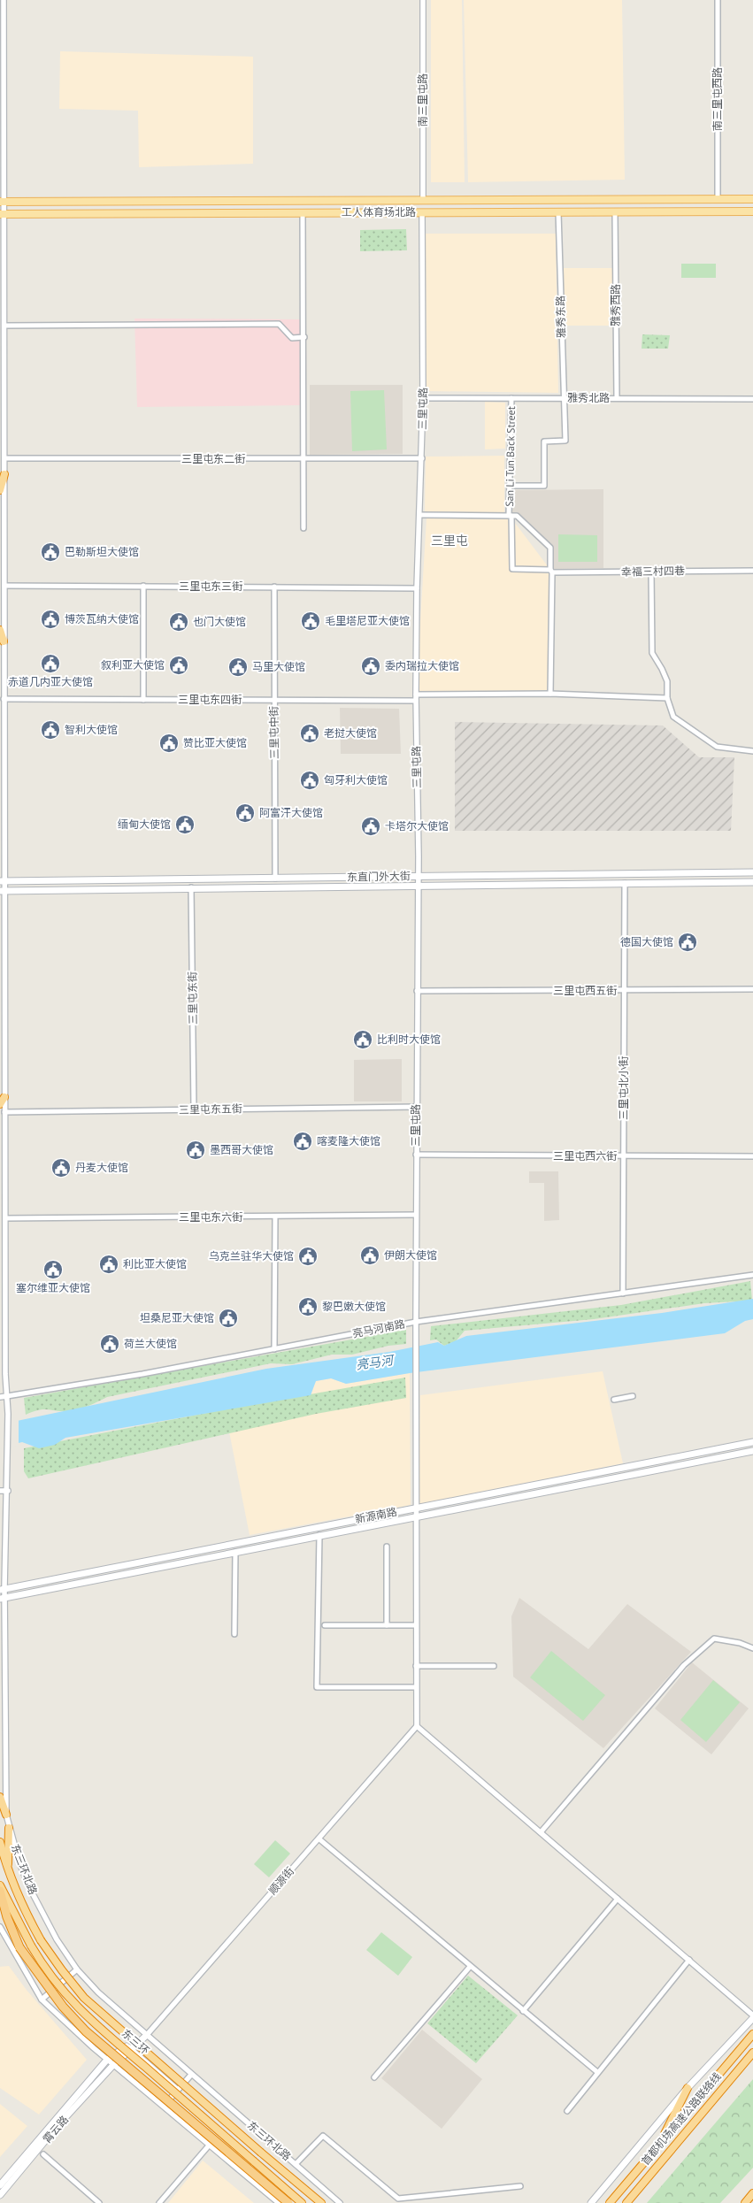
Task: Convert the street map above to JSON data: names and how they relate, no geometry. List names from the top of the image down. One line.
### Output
{"streets":{"highway":["东三环","首都机场高速公路联络线"],"main road":["工人体育场北路","东直门外大街","新源南路","霄云路"],"street":["南三里屯西路","南三里屯路","雅秀西路","雅秀东路","雅秀北路","三里屯路","San Li Tun Back Street","三里屯东二街","幸福三村四巷","三里屯东三街","三里屯东四街","三里屯中街","三里屯西五街","三里屯东街","三里屯北小街","三里屯东五街","三里屯西六街","三里屯东六街","亮马河南路","东三环北路","顺源街"]},"crossings":[["南三里屯西路","工人体育场北路"],["南三里屯路","工人体育场北路"],["工人体育场北路","雅秀西路"],["工人体育场北路","雅秀东路"],["工人体育场北路","三里屯路"],["工人体育场北路","东三环北路"],["雅秀西路","雅秀北路"],["雅秀东路","雅秀北路"],["雅秀东路","San Li Tun Back Street"],["雅秀北路","三里屯路"],["雅秀北路","San Li Tun Back Street"],["三里屯路","三里屯东二街"],["三里屯路","三里屯东三街"],["三里屯路","三里屯东四街"],["三里屯路","东直门外大街"],["三里屯路","三里屯西五街"],["三里屯路","三里屯东五街"],["三里屯路","三里屯西六街"],["三里屯路","三里屯东六街"],["三里屯路","亮马河南路"],["三里屯路","新源南路"],["三里屯路","顺源街"],["San Li Tun Back Street","幸福三村四巷"],["三里屯东二街","东三环北路"],["三里屯东三街","三里屯中街"],["三里屯东三街","东三环北路"],["三里屯东四街","三里屯中街"],["三里屯东四街","东三环北路"],["三里屯中街","东直门外大街"],["东直门外大街","三里屯东街"],["东直门外大街","三里屯北小街"],["东直门外大街","东三环北路"],["三里屯西五街","三里屯北小街"],["三里屯东街","三里屯东五街"],["三里屯北小街","三里屯西六街"],["三里屯北小街","亮马河南路"],["三里屯东五街","东三环北路"],["三里屯东六街","东三环北路"],["亮马河南路","东三环北路"],["新源南路","东三环北路"],["东三环北路","顺源街"]],"districts":["三里屯"],"water":["亮马河"],"places":{"public building":["巴勒斯坦大使馆","博茨瓦纳大使馆","毛里塔尼亚大使馆","也门大使馆","赤道几内亚大使馆","叙利亚大使馆","委内瑞拉大使馆","马里大使馆","智利大使馆","老挝大使馆","赞比亚大使馆","匈牙利大使馆","阿富汗大使馆","缅甸大使馆","卡塔尔大使馆","德国大使馆","比利时大使馆","喀麦隆大使馆","墨西哥大使馆","丹麦大使馆","伊朗大使馆","乌克兰驻华大使馆","利比亚大使馆","塞尔维亚大使馆","黎巴嫩大使馆","坦桑尼亚大使馆","荷兰大使馆"]}}
